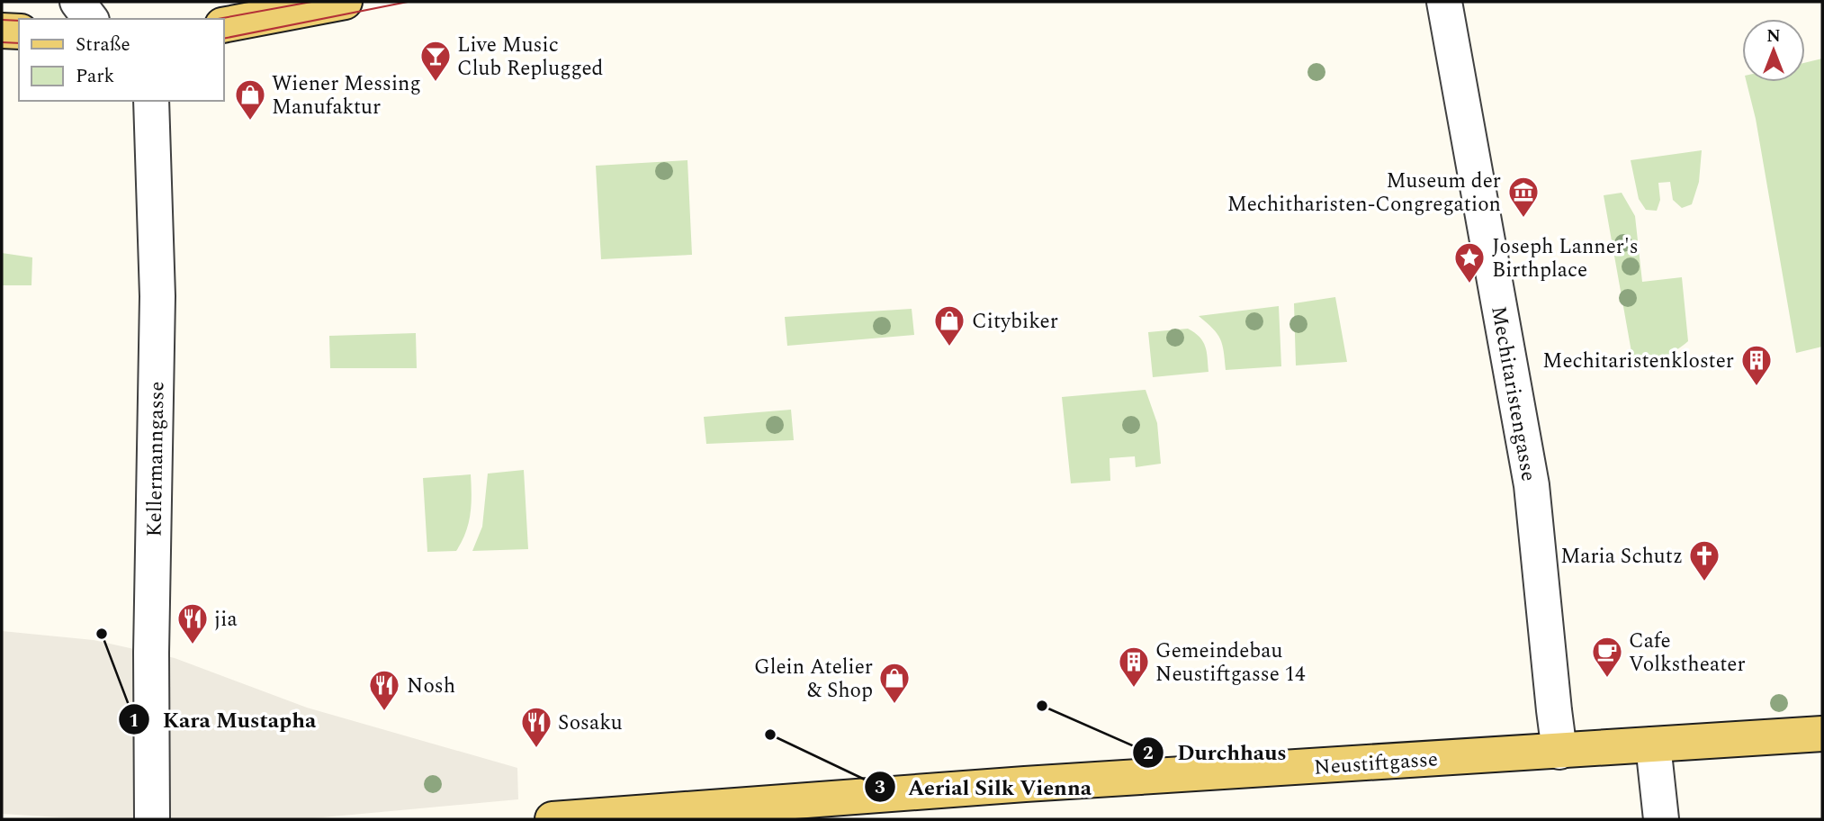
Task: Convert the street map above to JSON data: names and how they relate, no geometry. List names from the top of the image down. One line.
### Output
{"streets":{"main road":["Neustiftgasse"],"street":["Mechitaristengasse","Kellermanngasse"]},"crossings":[["Mechitaristengasse","Neustiftgasse"]],"places":{"bar":["Live Music Club Replugged"],"shop":["Wiener Messing Manufaktur","Citybiker","Glein Atelier & Shop"],"museum":["Museum der Mechitharisten-Congregation"],"place":["Joseph Lanner's Birthplace"],"building":["Mechitaristenkloster","Gemeindebau Neustiftgasse 14"],"church":["Maria Schutz"],"other":["Kara Mustapha","Durchhaus","Aerial Silk Vienna"],"restaurant":["jia","Nosh","Sosaku"],"cafe":["Cafe Volkstheater"]},"legend":["Straße","Park"],"north":"top"}
